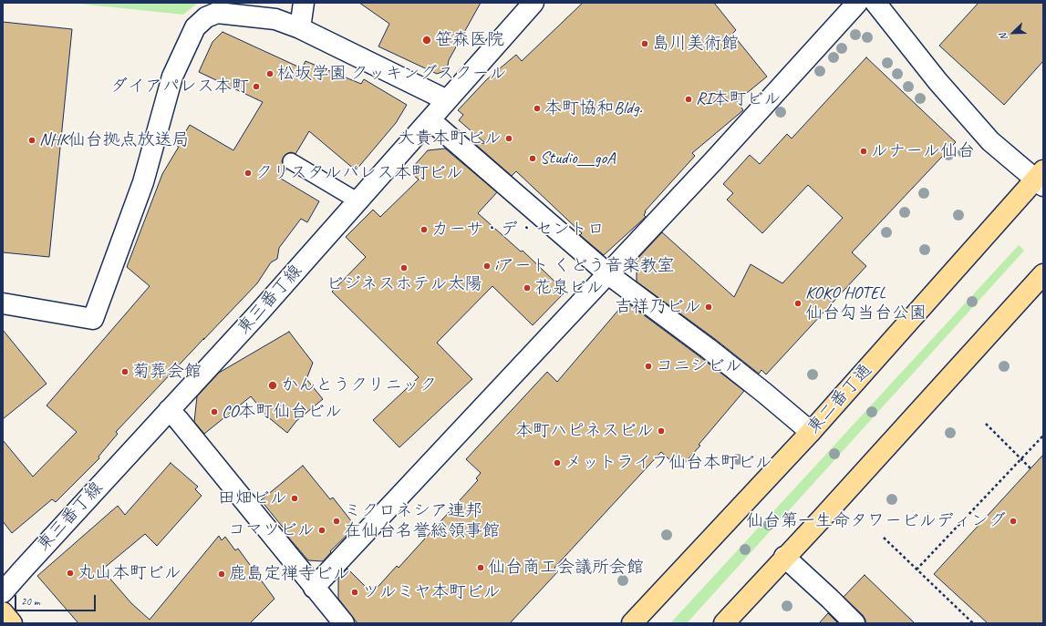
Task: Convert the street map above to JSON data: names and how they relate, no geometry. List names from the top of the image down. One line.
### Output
{"streets":{"highway":["東二番丁通"],"street":["東三番丁線"]},"places":["笹森医院","島川美術館","松坂学園 クッキングスクール","ダイアパレス本町","RI本町ビル","本町協和Bldg.","大貴本町ビル","NHK仙台拠点放送局","ルナール仙台","Studio＿goA","クリスタルパレス本町ビル","カーサ・デ・セントロ","iアート くどう音楽教室","ビジネスホテル太陽","花泉ビル","KOKO HOTEL 仙台勾当台公園","吉祥乃ビル","コニシビル","菊葬会館","かんとうクリニック","CO本町仙台ビル","本町ハピネスビル","メットライフ仙台本町ビル","田畑ビル","ミクロネシア連邦 在仙台名誉総領事館","仙台第一生命タワービルディング","コマツビル","仙台商工会議所会館","丸山本町ビル","鹿島定禅寺ビル","ツルミヤ本町ビル"],"scale_bar":"20 m","north":"bottom left"}
